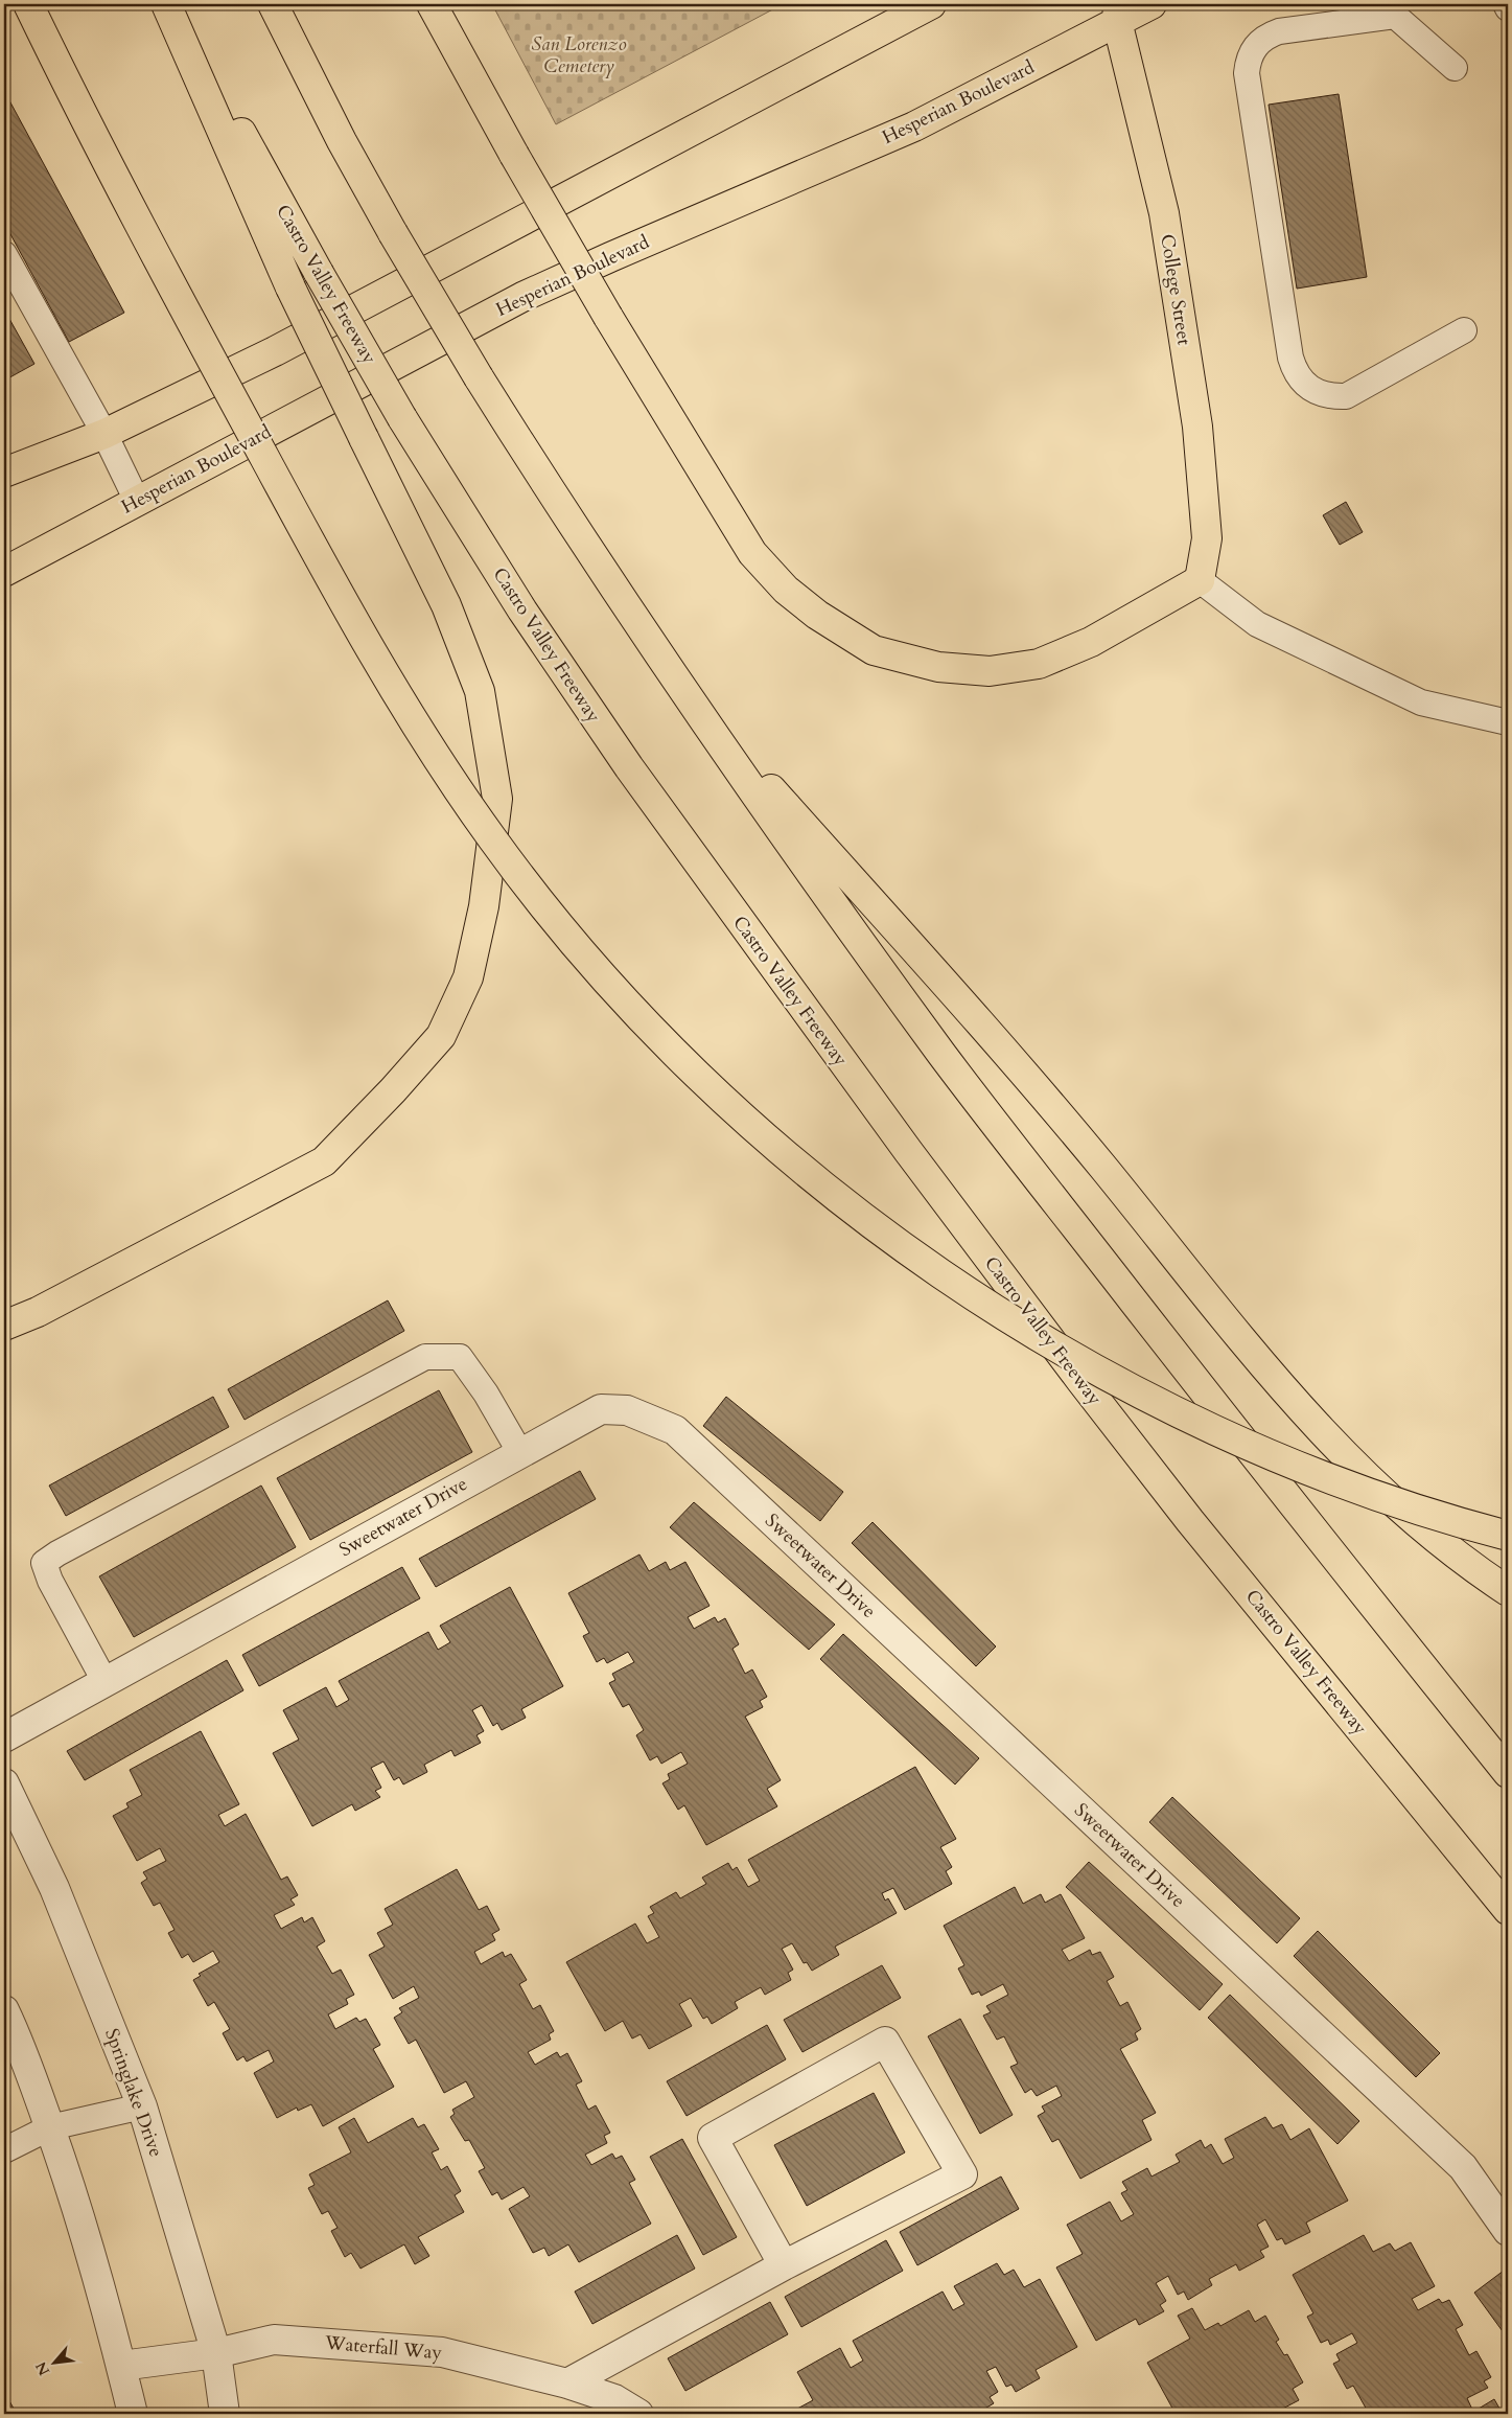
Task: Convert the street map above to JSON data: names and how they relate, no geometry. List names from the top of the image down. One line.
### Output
{"streets":{"main road":["Hesperian Boulevard","Castro Valley Freeway","College Street"],"street":["Sweetwater Drive","Springlake Drive","Waterfall Way"]},"crossings":[["Hesperian Boulevard","College Street"],["Springlake Drive","Waterfall Way"]],"parks":["San Lorenzo Cemetery"],"north":"bottom left"}
